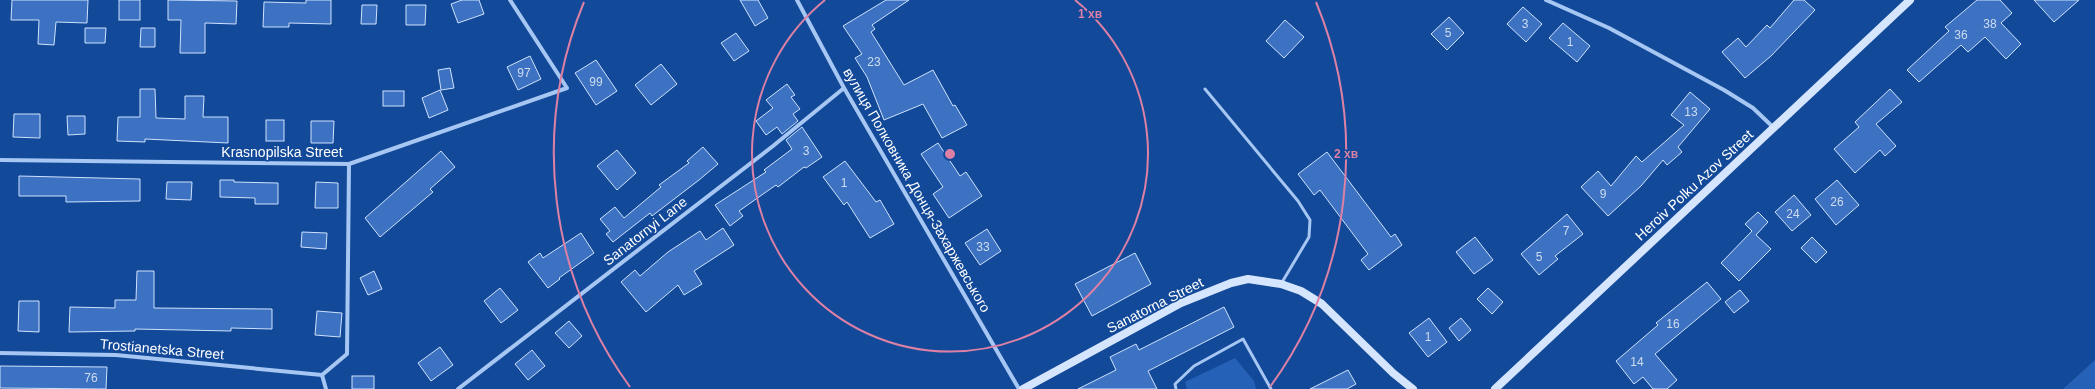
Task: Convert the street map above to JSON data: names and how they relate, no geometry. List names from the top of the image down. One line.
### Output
{"streets":{"main road":["Heroiv Polku Azov Street","Sanatorna Street"],"street":["Krasnopilska Street","вулиця Полковника Донця-Захаржевського","Sanatornyi Lane","Trostianetska Street"]},"crossings":[["вулиця Полковника Донця-Захаржевського","Sanatornyi Lane"]],"house_numbers":["3","38","5","36","1","23","97","99","13","3","1","9","26","24","7","33","5","16","1","14","76"],"rings":["1 хв","2 хв"]}
